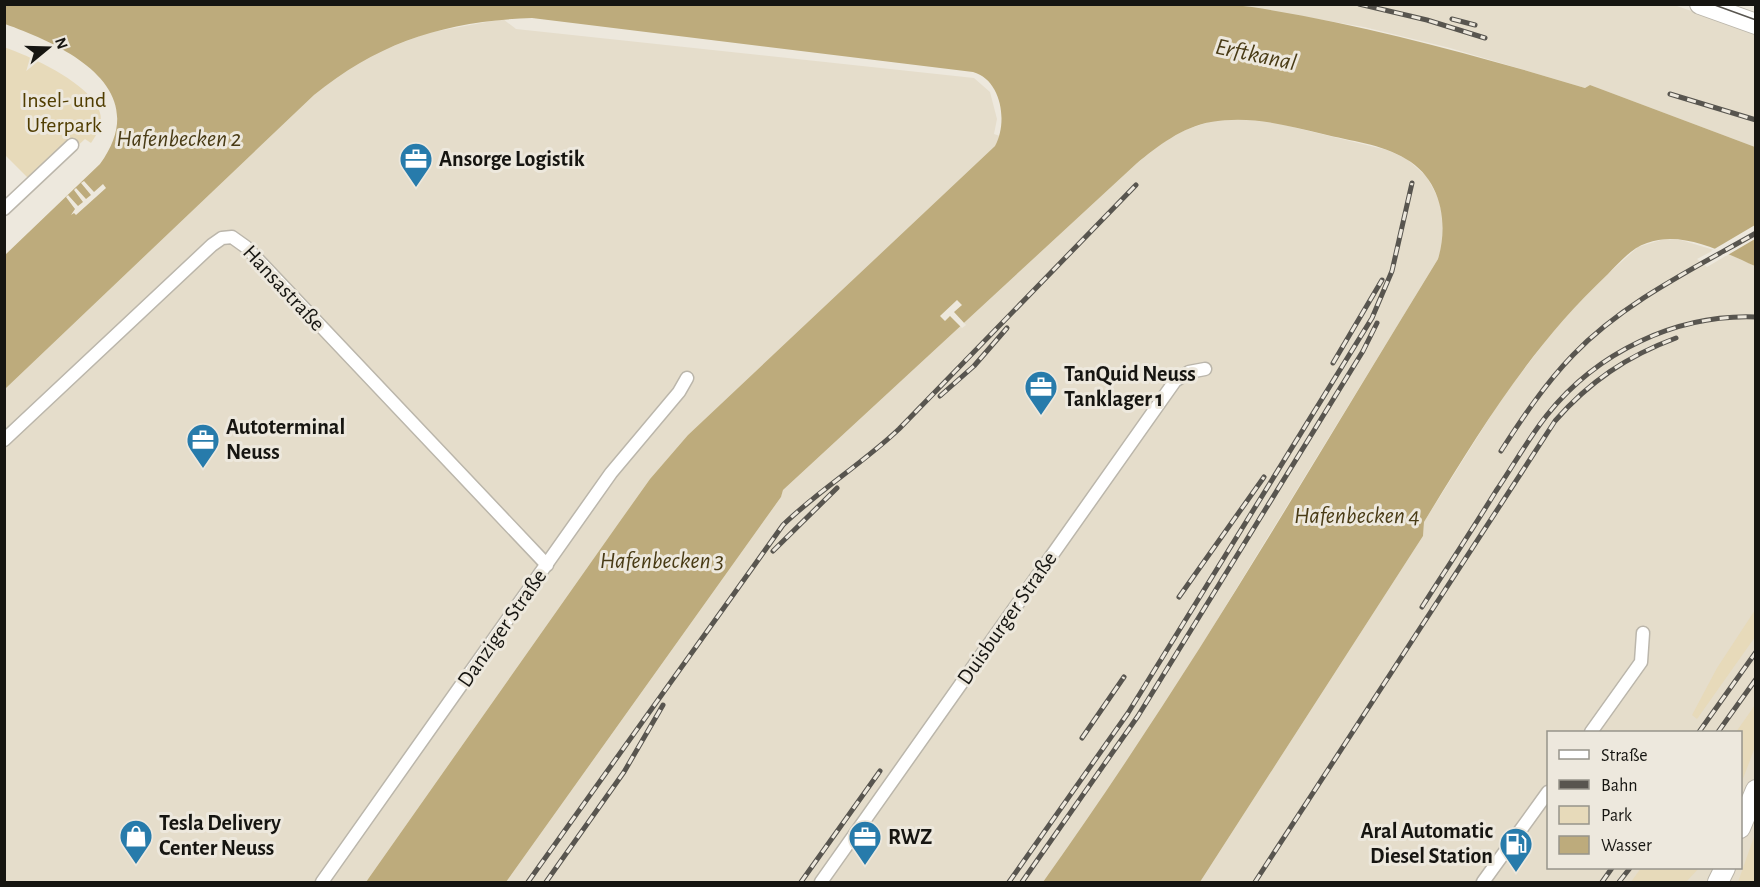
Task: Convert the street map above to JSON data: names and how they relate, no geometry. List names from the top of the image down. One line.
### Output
{"streets":{"street":["Hansastraße","Duisburger Straße","Danziger Straße"]},"crossings":[["Hansastraße","Danziger Straße"]],"water":["Erftkanal","Hafenbecken 2","Hafenbecken 4","Hafenbecken 3"],"parks":["Insel- und Uferpark"],"places":{"office":["Ansorge Logistik","TanQuid Neuss Tanklager 1","Autoterminal Neuss","RWZ"],"shop":["Tesla Delivery Center Neuss"],"fuel station":["Aral Automatic Diesel Station"]},"legend":["Straße","Bahn","Park","Wasser"],"north":"right"}
